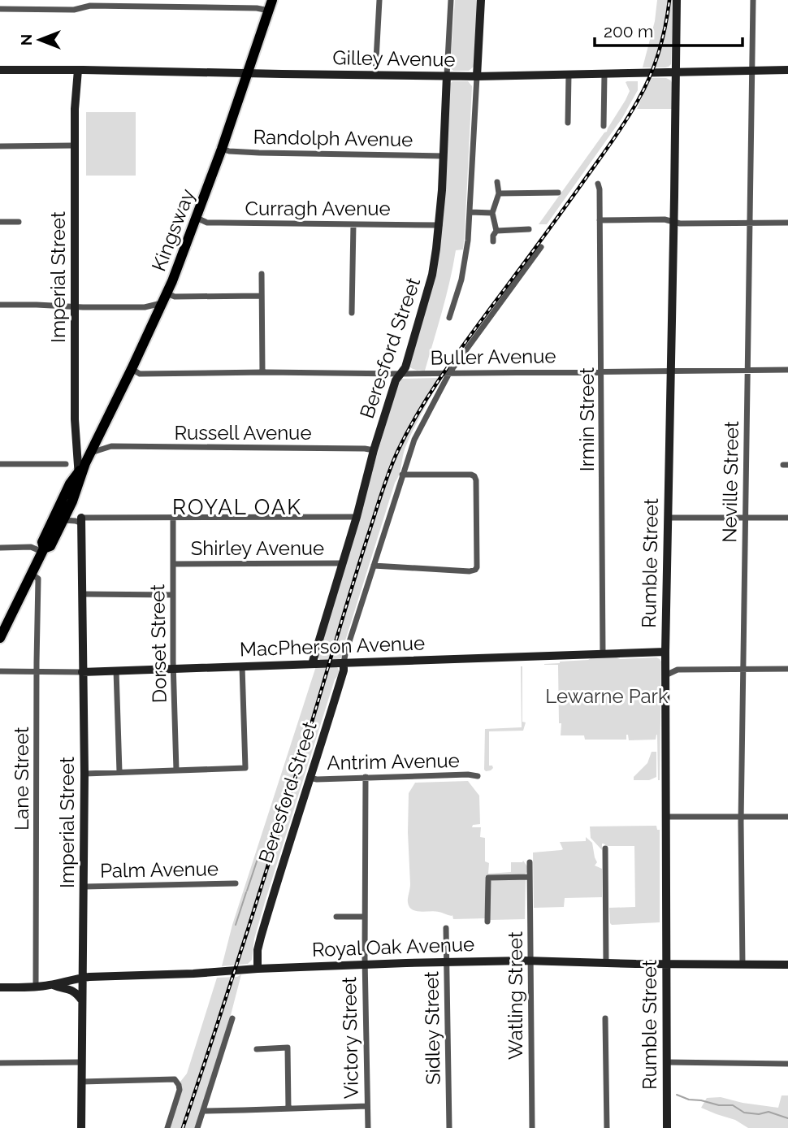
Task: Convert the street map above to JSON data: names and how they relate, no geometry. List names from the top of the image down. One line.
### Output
{"streets":{"main road":["Kingsway"],"street":["Gilley Avenue","Randolph Avenue","Curragh Avenue","Imperial Street","Beresford Street","Buller Avenue","Irmin Street","Russell Avenue","Neville Street","Shirley Avenue","Rumble Street","Dorset Street","MacPherson Avenue","Antrim Avenue","Lane Street","Palm Avenue","Royal Oak Avenue","Watling Street","Sidley Street","Victory Street"]},"crossings":[["Gilley Avenue","Kingsway"],["Gilley Avenue","Imperial Street"],["Gilley Avenue","Beresford Street"],["Gilley Avenue","Neville Street"],["Gilley Avenue","Rumble Street"],["Randolph Avenue","Kingsway"],["Randolph Avenue","Beresford Street"],["Curragh Avenue","Kingsway"],["Curragh Avenue","Beresford Street"],["Kingsway","Imperial Street"],["Kingsway","Buller Avenue"],["Kingsway","Russell Avenue"],["Kingsway","Lane Street"],["Imperial Street","MacPherson Avenue"],["Imperial Street","Palm Avenue"],["Imperial Street","Royal Oak Avenue"],["Beresford Street","Buller Avenue"],["Beresford Street","Russell Avenue"],["Beresford Street","Shirley Avenue"],["Beresford Street","MacPherson Avenue"],["Beresford Street","Antrim Avenue"],["Beresford Street","Royal Oak Avenue"],["Buller Avenue","Irmin Street"],["Buller Avenue","Neville Street"],["Buller Avenue","Rumble Street"],["Irmin Street","MacPherson Avenue"],["Neville Street","Royal Oak Avenue"],["Shirley Avenue","Dorset Street"],["Rumble Street","MacPherson Avenue"],["Rumble Street","Royal Oak Avenue"],["Dorset Street","MacPherson Avenue"],["MacPherson Avenue","Lane Street"],["Antrim Avenue","Victory Street"],["Lane Street","Royal Oak Avenue"],["Royal Oak Avenue","Watling Street"],["Royal Oak Avenue","Sidley Street"],["Royal Oak Avenue","Victory Street"]],"districts":["ROYAL OAK"],"parks":["Lewarne Park"],"scale_bar":"200 m","north":"left"}
